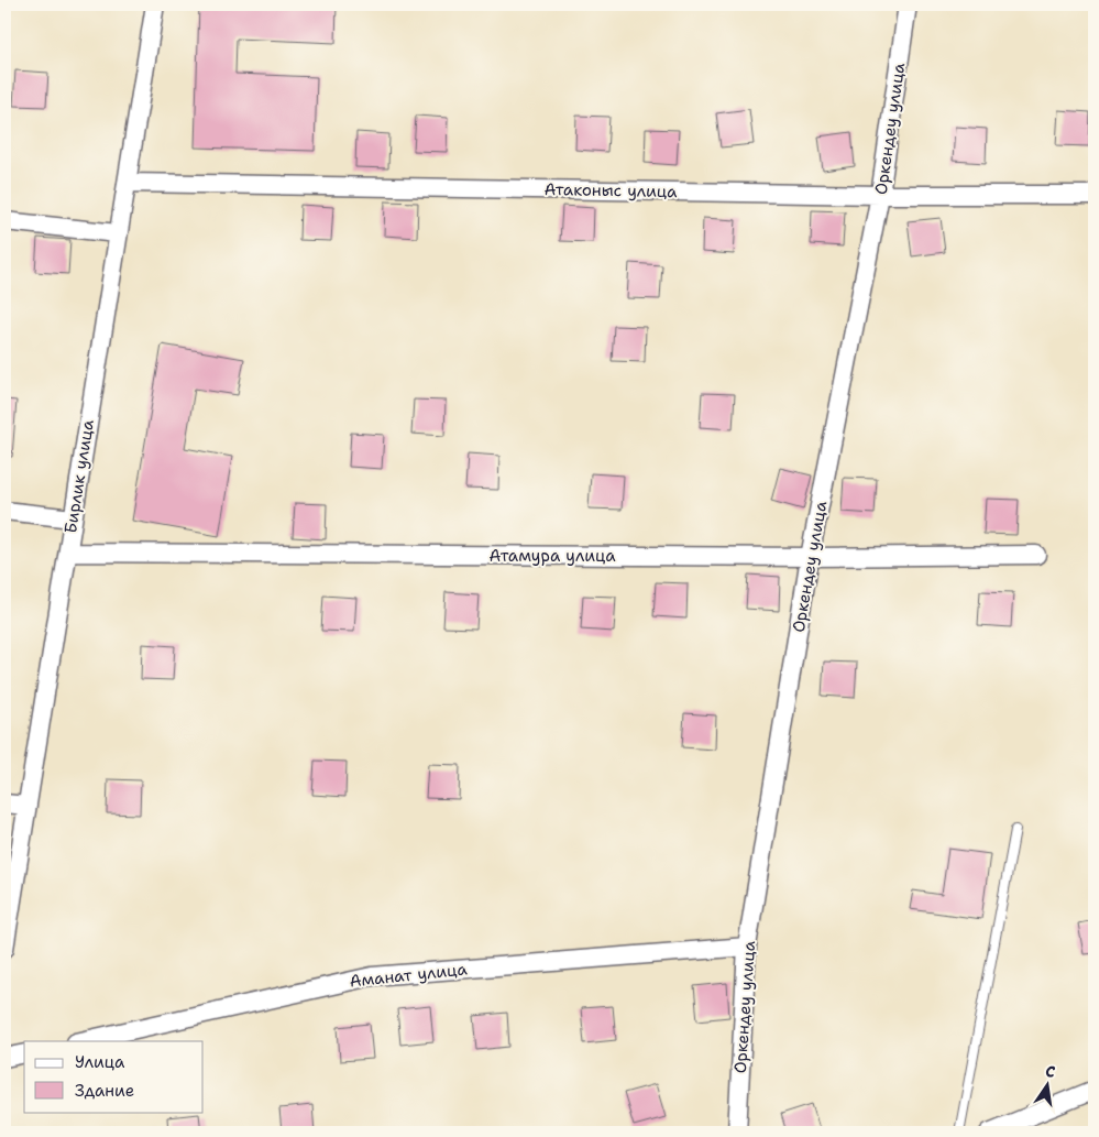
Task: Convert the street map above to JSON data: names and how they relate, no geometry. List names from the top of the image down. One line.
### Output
{"streets":{"street":["Оркендеу улица","Атаконыс улица","Бирлик улица","Атамура улица","Аманат улица"]},"crossings":[["Оркендеу улица","Атаконыс улица"],["Оркендеу улица","Атамура улица"],["Оркендеу улица","Аманат улица"],["Атаконыс улица","Бирлик улица"],["Бирлик улица","Атамура улица"]],"legend":["Улица","Здание"],"north":"top"}
